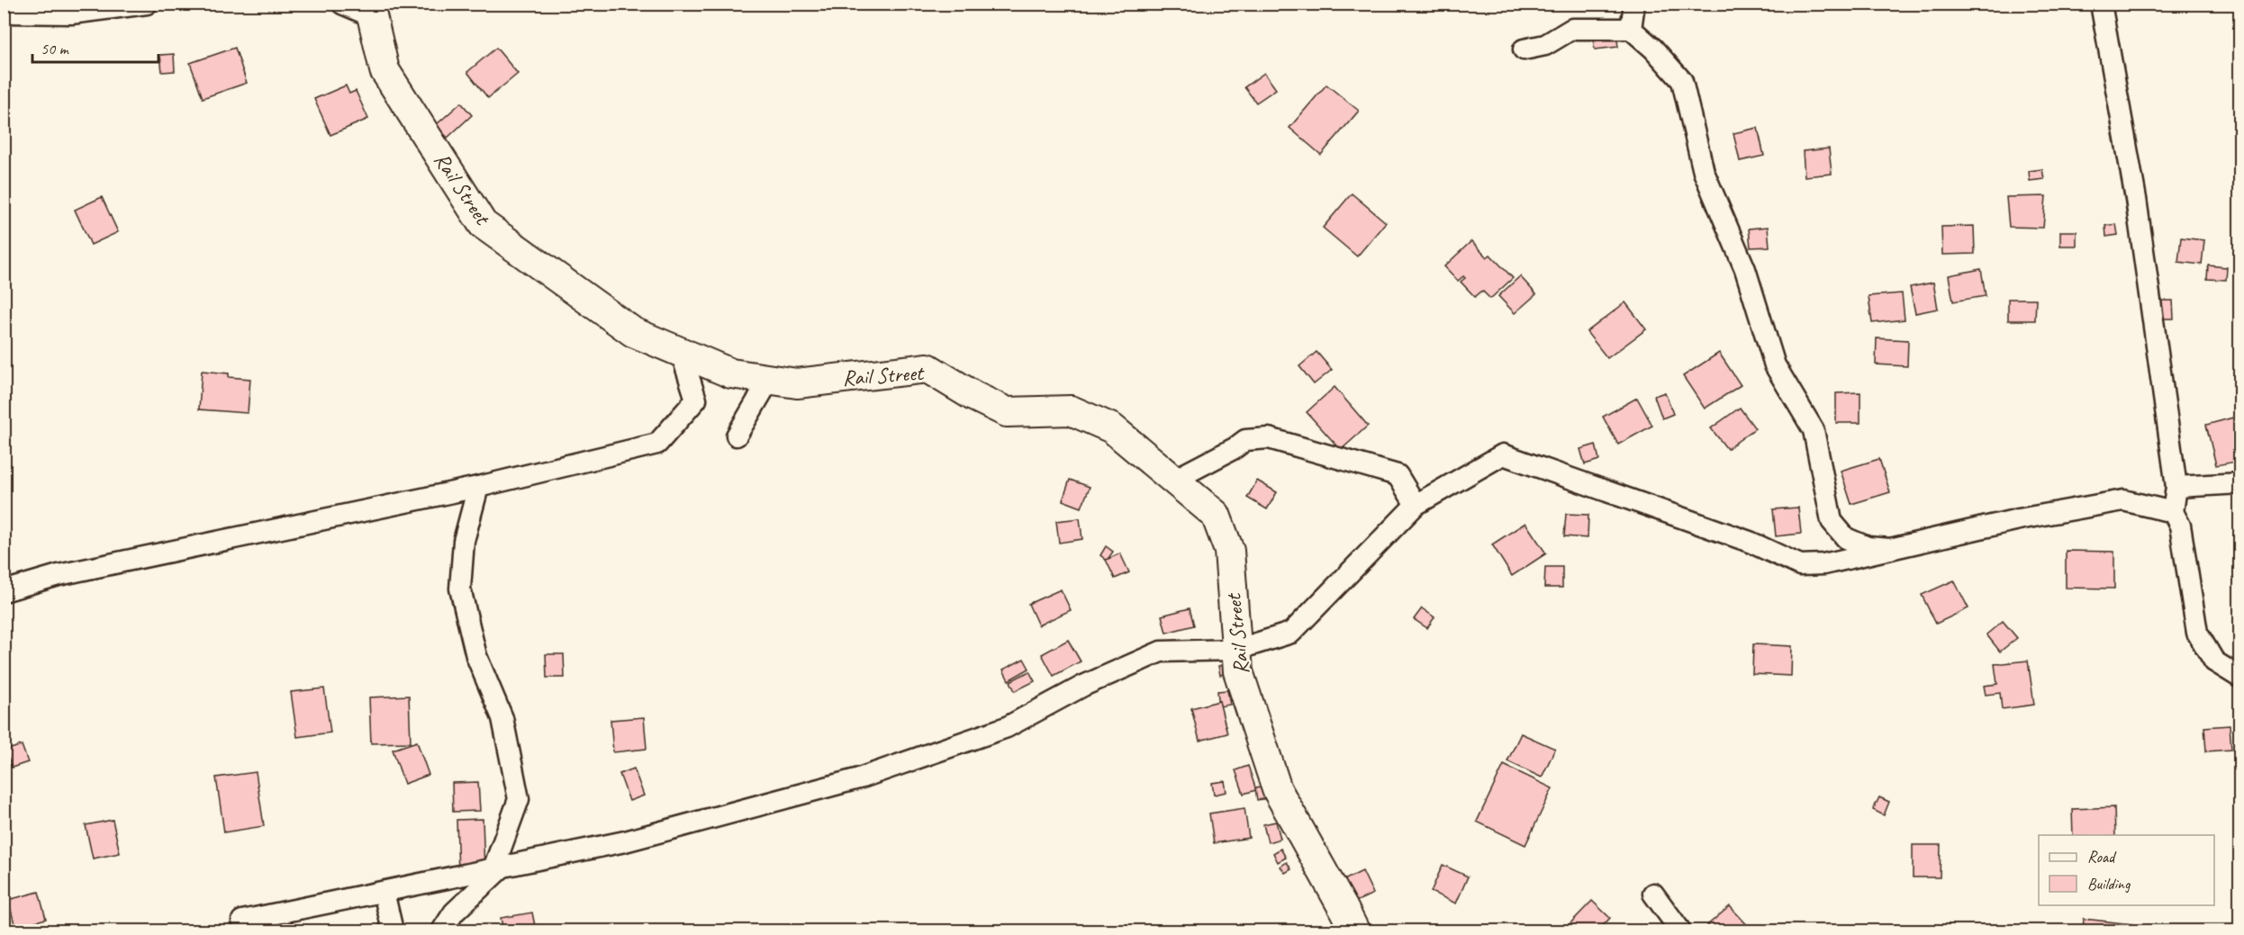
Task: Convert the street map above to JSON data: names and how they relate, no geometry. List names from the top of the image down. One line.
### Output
{"streets":{"street":["Rail Street"]},"legend":["Road","Building"],"scale_bar":"50 m"}
